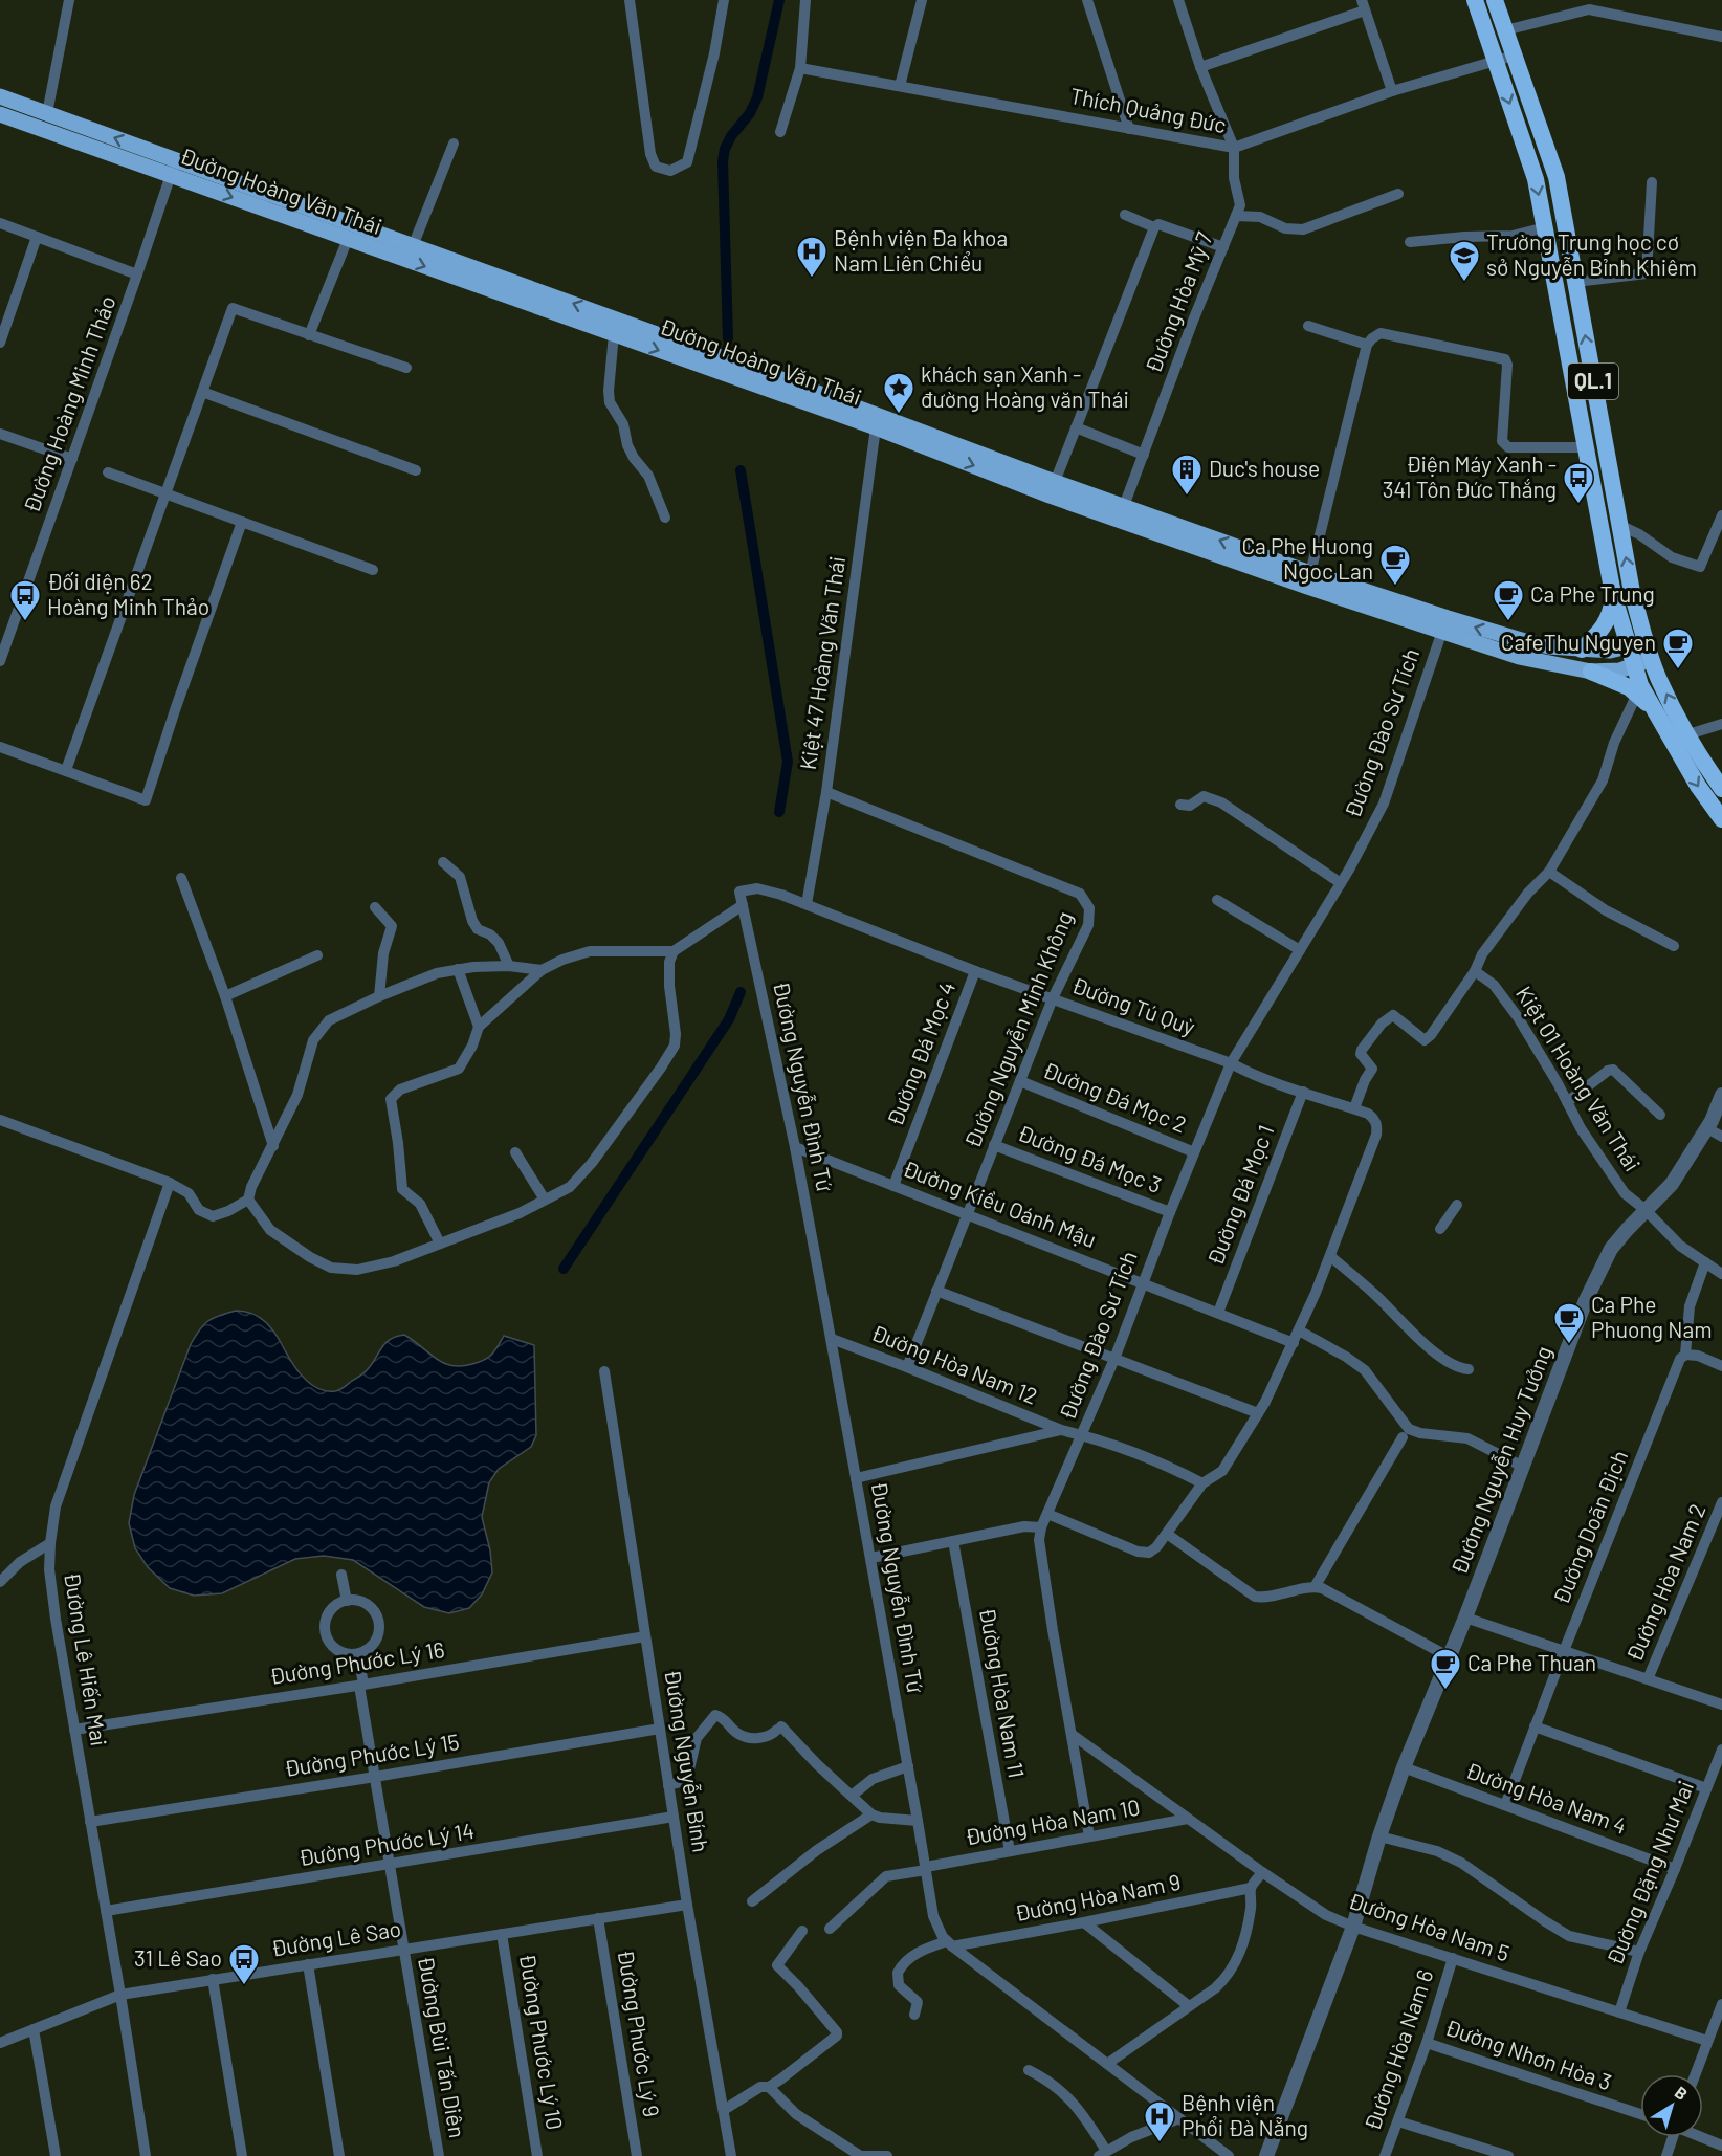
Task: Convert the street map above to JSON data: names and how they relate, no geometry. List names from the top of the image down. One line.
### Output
{"streets":{"highway":["QL.1"],"main road":["Đường Hoàng Văn Thái"],"street":["Thích Quảng Đức","Đường Hòa Mỹ 7","Đường Hoàng Minh Thảo","Kiệt 47 Hoàng Văn Thái","Đường Đào Sư Tích","Đường Tú Quỳ","Đường Nguyễn Minh Không","Đường Đá Mọc 4","Kiệt 01 Hoàng Văn Thái","Đường Nguyễn Đình Tứ","Đường Đá Mọc 2","Đường Đá Mọc 3","Đường Đá Mọc 1","Đường Kiều Oánh Mậu","Đường Hòa Nam 12","Đường Nguyễn Huy Tưởng","Đường Doãn Địch","Đường Hòa Nam 2","Đường Lê Hiến Mai","Đường Phước Lý 16","Đường Hòa Nam 11","Đường Phước Lý 15","Đường Nguyễn Bính","Đường Hòa Nam 4","Đường Hòa Nam 10","Đường Phước Lý 14","Đường Đặng Như Mai","Đường Hòa Nam 9","Đường Hòa Nam 5","Đường Lê Sao","Đường Phước Lý 9","Đường Phước Lý 10","Đường Bùi Tấn Diên","Đường Hòa Nam 6","Đường Nhơn Hòa 3"]},"crossings":[["Thích Quảng Đức","Đường Hòa Mỹ 7"],["Thích Quảng Đức","QL.1"],["Đường Hoàng Văn Thái","Đường Hòa Mỹ 7"],["Đường Hoàng Văn Thái","QL.1"],["Đường Hoàng Văn Thái","Đường Hoàng Minh Thảo"],["Đường Hoàng Văn Thái","Kiệt 47 Hoàng Văn Thái"],["Đường Hoàng Văn Thái","Đường Đào Sư Tích"],["Kiệt 47 Hoàng Văn Thái","Đường Tú Quỳ"],["Kiệt 47 Hoàng Văn Thái","Đường Nguyễn Minh Không"],["Đường Đào Sư Tích","Đường Tú Quỳ"],["Đường Đào Sư Tích","Đường Đá Mọc 2"],["Đường Đào Sư Tích","Đường Đá Mọc 3"],["Đường Đào Sư Tích","Đường Kiều Oánh Mậu"],["Đường Đào Sư Tích","Đường Hòa Nam 12"],["Đường Đào Sư Tích","Đường Hòa Nam 10"],["Đường Đào Sư Tích","Đường Hòa Nam 5"],["Đường Tú Quỳ","Đường Nguyễn Minh Không"],["Đường Tú Quỳ","Đường Đá Mọc 4"],["Đường Tú Quỳ","Đường Nguyễn Đình Tứ"],["Đường Tú Quỳ","Đường Đá Mọc 1"],["Đường Tú Quỳ","Đường Kiều Oánh Mậu"],["Đường Tú Quỳ","Đường Hòa Nam 12"],["Đường Nguyễn Minh Không","Đường Đá Mọc 2"],["Đường Nguyễn Minh Không","Đường Đá Mọc 3"],["Đường Nguyễn Minh Không","Đường Kiều Oánh Mậu"],["Đường Nguyễn Minh Không","Đường Hòa Nam 12"],["Đường Đá Mọc 4","Đường Kiều Oánh Mậu"],["Kiệt 01 Hoàng Văn Thái","Đường Nguyễn Huy Tưởng"],["Kiệt 01 Hoàng Văn Thái","Đường Doãn Địch"],["Đường Nguyễn Đình Tứ","Đường Kiều Oánh Mậu"],["Đường Nguyễn Đình Tứ","Đường Hòa Nam 12"],["Đường Nguyễn Đình Tứ","Đường Hòa Nam 10"],["Đường Nguyễn Đình Tứ","Đường Hòa Nam 9"],["Đường Đá Mọc 1","Đường Kiều Oánh Mậu"],["Đường Nguyễn Huy Tưởng","Đường Hòa Nam 4"],["Đường Nguyễn Huy Tưởng","Đường Hòa Nam 5"],["Đường Doãn Địch","Đường Hòa Nam 4"],["Đường Lê Hiến Mai","Đường Phước Lý 16"],["Đường Lê Hiến Mai","Đường Phước Lý 15"],["Đường Lê Hiến Mai","Đường Phước Lý 14"],["Đường Lê Hiến Mai","Đường Lê Sao"],["Đường Phước Lý 16","Đường Nguyễn Bính"],["Đường Phước Lý 16","Đường Bùi Tấn Diên"],["Đường Hòa Nam 11","Đường Hòa Nam 10"],["Đường Phước Lý 15","Đường Nguyễn Bính"],["Đường Phước Lý 15","Đường Bùi Tấn Diên"],["Đường Nguyễn Bính","Đường Phước Lý 14"],["Đường Nguyễn Bính","Đường Lê Sao"],["Đường Hòa Nam 4","Đường Đặng Như Mai"],["Đường Hòa Nam 10","Đường Hòa Nam 5"],["Đường Phước Lý 14","Đường Bùi Tấn Diên"],["Đường Đặng Như Mai","Đường Hòa Nam 5"],["Đường Hòa Nam 5","Đường Hòa Nam 6"],["Đường Lê Sao","Đường Phước Lý 9"],["Đường Lê Sao","Đường Phước Lý 10"],["Đường Lê Sao","Đường Bùi Tấn Diên"],["Đường Hòa Nam 6","Đường Nhơn Hòa 3"]],"places":{"hospital":["Bệnh viện Đa khoa Nam Liên Chiểu","Bệnh viện Phổi Đà Nẵng"],"school or university":["Trường Trung học cơ sở Nguyễn Bỉnh Khiêm"],"place":["khách sạn Xanh - đường Hoàng văn Thái"],"building":["Duc's house"],"bus stop":["Điện Máy Xanh - 341 Tôn Đức Thắng","Đối diện 62 Hoàng Minh Thảo","31 Lê Sao"],"cafe":["Ca Phe Huong Ngoc Lan","Ca Phe Trung","CafeThu Nguyen","Ca Phe Phuong Nam","Ca Phe Thuan"]},"north":"top right"}
